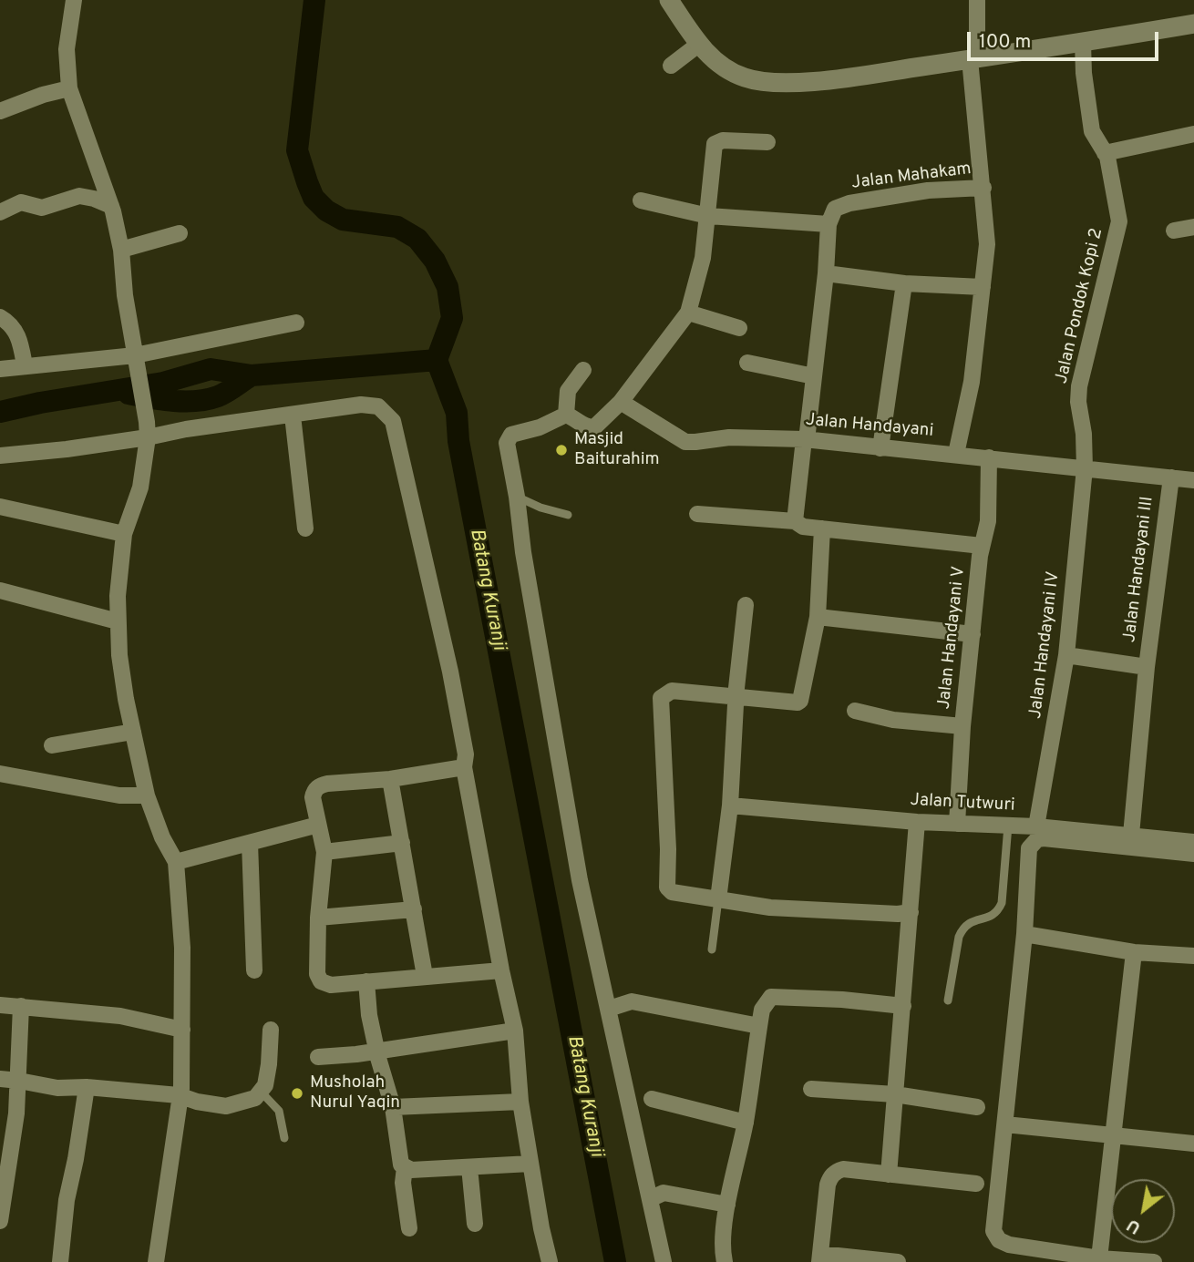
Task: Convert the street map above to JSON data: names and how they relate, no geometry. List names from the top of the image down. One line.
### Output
{"streets":{"street":["Jalan Mahakam","Jalan Pondok Kopi 2","Jalan Handayani","Jalan Handayani III","Jalan Handayani V","Jalan Handayani IV","Jalan Tutwuri"]},"crossings":[["Jalan Pondok Kopi 2","Jalan Handayani"],["Jalan Pondok Kopi 2","Jalan Handayani IV"],["Jalan Handayani","Jalan Handayani III"],["Jalan Handayani","Jalan Handayani V"],["Jalan Handayani","Jalan Handayani IV"],["Jalan Handayani III","Jalan Handayani IV"],["Jalan Handayani III","Jalan Tutwuri"],["Jalan Handayani V","Jalan Tutwuri"],["Jalan Handayani IV","Jalan Tutwuri"]],"water":["Batang Kuranji"],"places":["Masjid Baiturahim","Musholah Nurul Yaqin"],"scale_bar":"100 m","north":"bottom left"}
